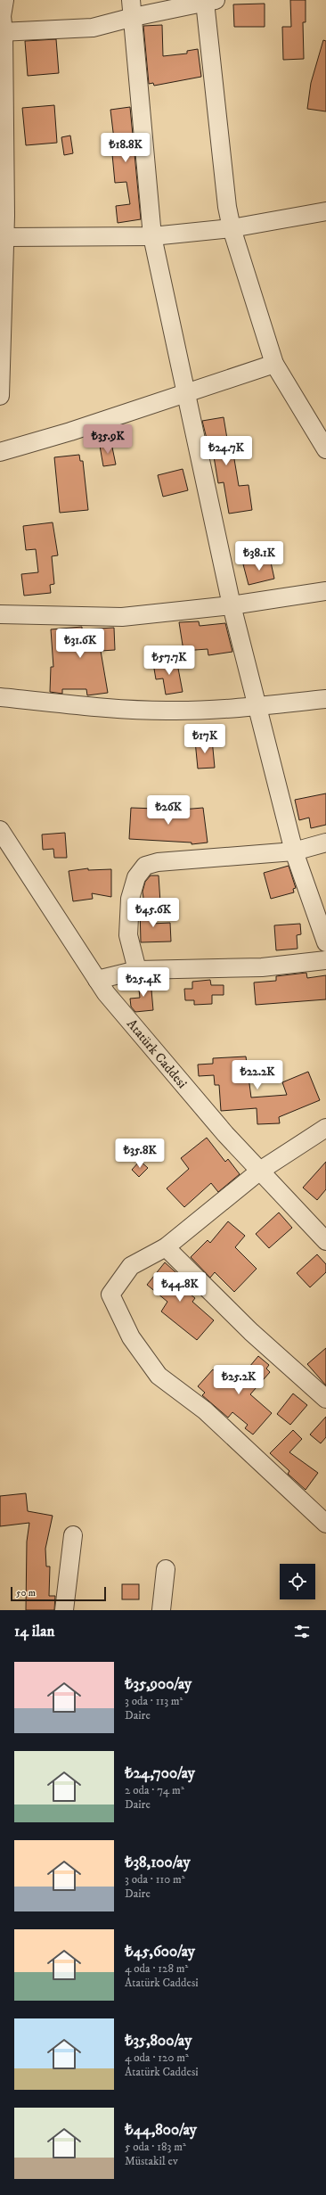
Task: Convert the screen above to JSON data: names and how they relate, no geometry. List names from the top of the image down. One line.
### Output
{"streets":{"street":["Atatürk Caddesi"]},"scale_bar":"50 m","page":{"price":["₺18.8K","₺35.9K","₺24.7K","₺38.1K","₺31.6K","₺57.7K","₺17K","₺26K","₺45.6K","₺25.4K","₺22.2K","₺35.8K","₺44.8K","₺25.2K"],"scale":"50 m","heading":"14 ilan","list":[{"name":"₺35,900/ay","note":"3 oda · 113 m² · Daire"},{"name":"₺24,700/ay","note":"2 oda · 74 m² · Daire"},{"name":"₺38,100/ay","note":"3 oda · 110 m² · Daire"},{"name":"₺45,600/ay","note":"4 oda · 128 m² · Atatürk Caddesi"},{"name":"₺35,800/ay","note":"4 oda · 120 m² · Atatürk Caddesi"},{"name":"₺44,800/ay","note":"5 oda · 183 m² · Müstakil ev"}]}}
